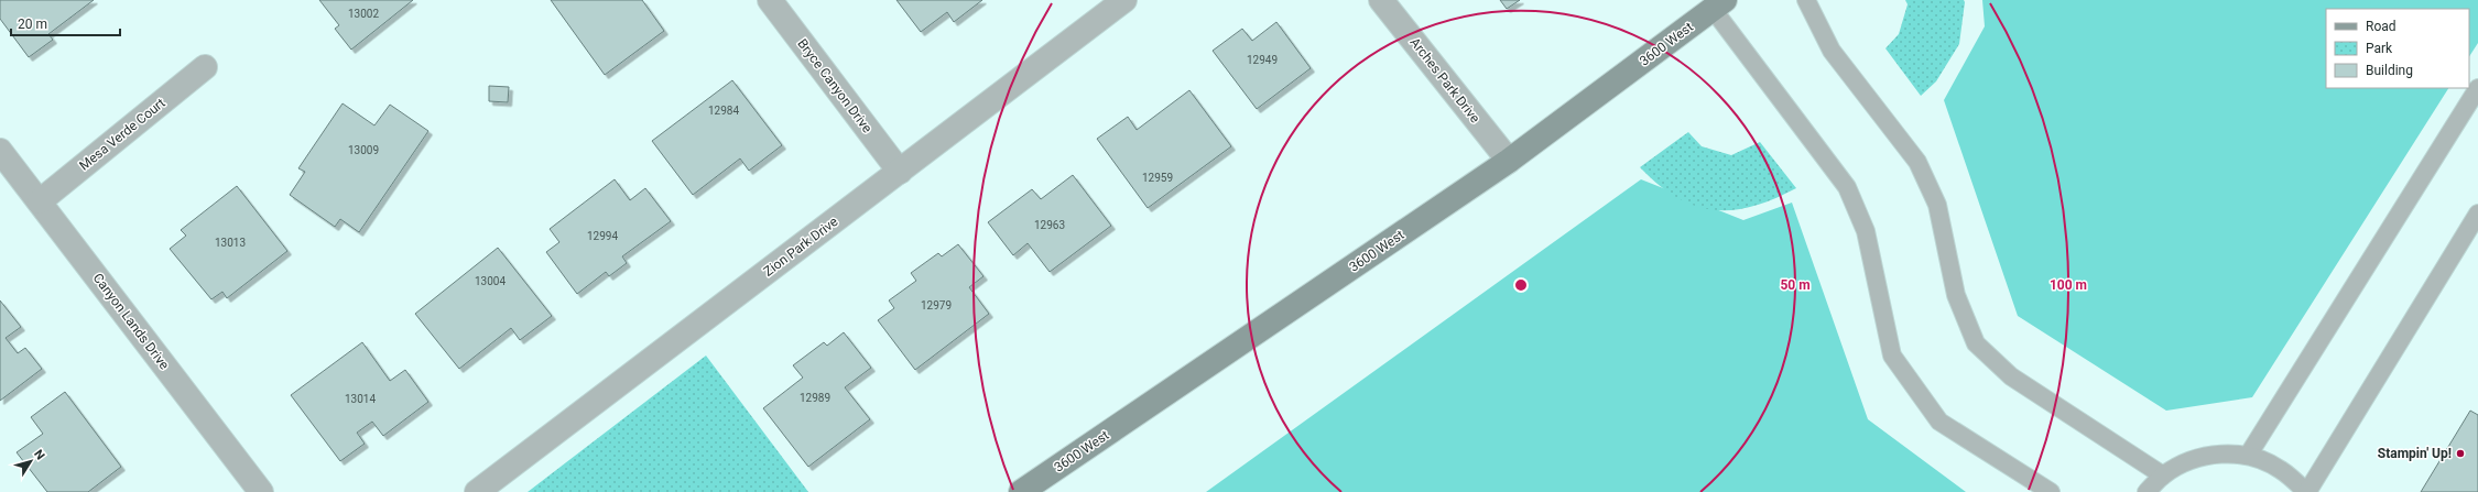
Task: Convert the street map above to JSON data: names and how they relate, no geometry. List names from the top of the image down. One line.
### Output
{"streets":{"main road":["3600 West"],"street":["Arches Park Drive","Bryce Canyon Drive","Mesa Verde Court","Zion Park Drive","Canyon Lands Drive"]},"crossings":[["3600 West","Arches Park Drive"],["Bryce Canyon Drive","Zion Park Drive"],["Mesa Verde Court","Canyon Lands Drive"]],"places":["Stampin' Up!"],"house_numbers":["13002","12949","12984","13009","12959","12963","12994","13013","13004","12979","12989","13014"],"legend":["Road","Park","Building"],"scale_bar":"20 m","north":"top right","rings":["50 m","100 m"]}
